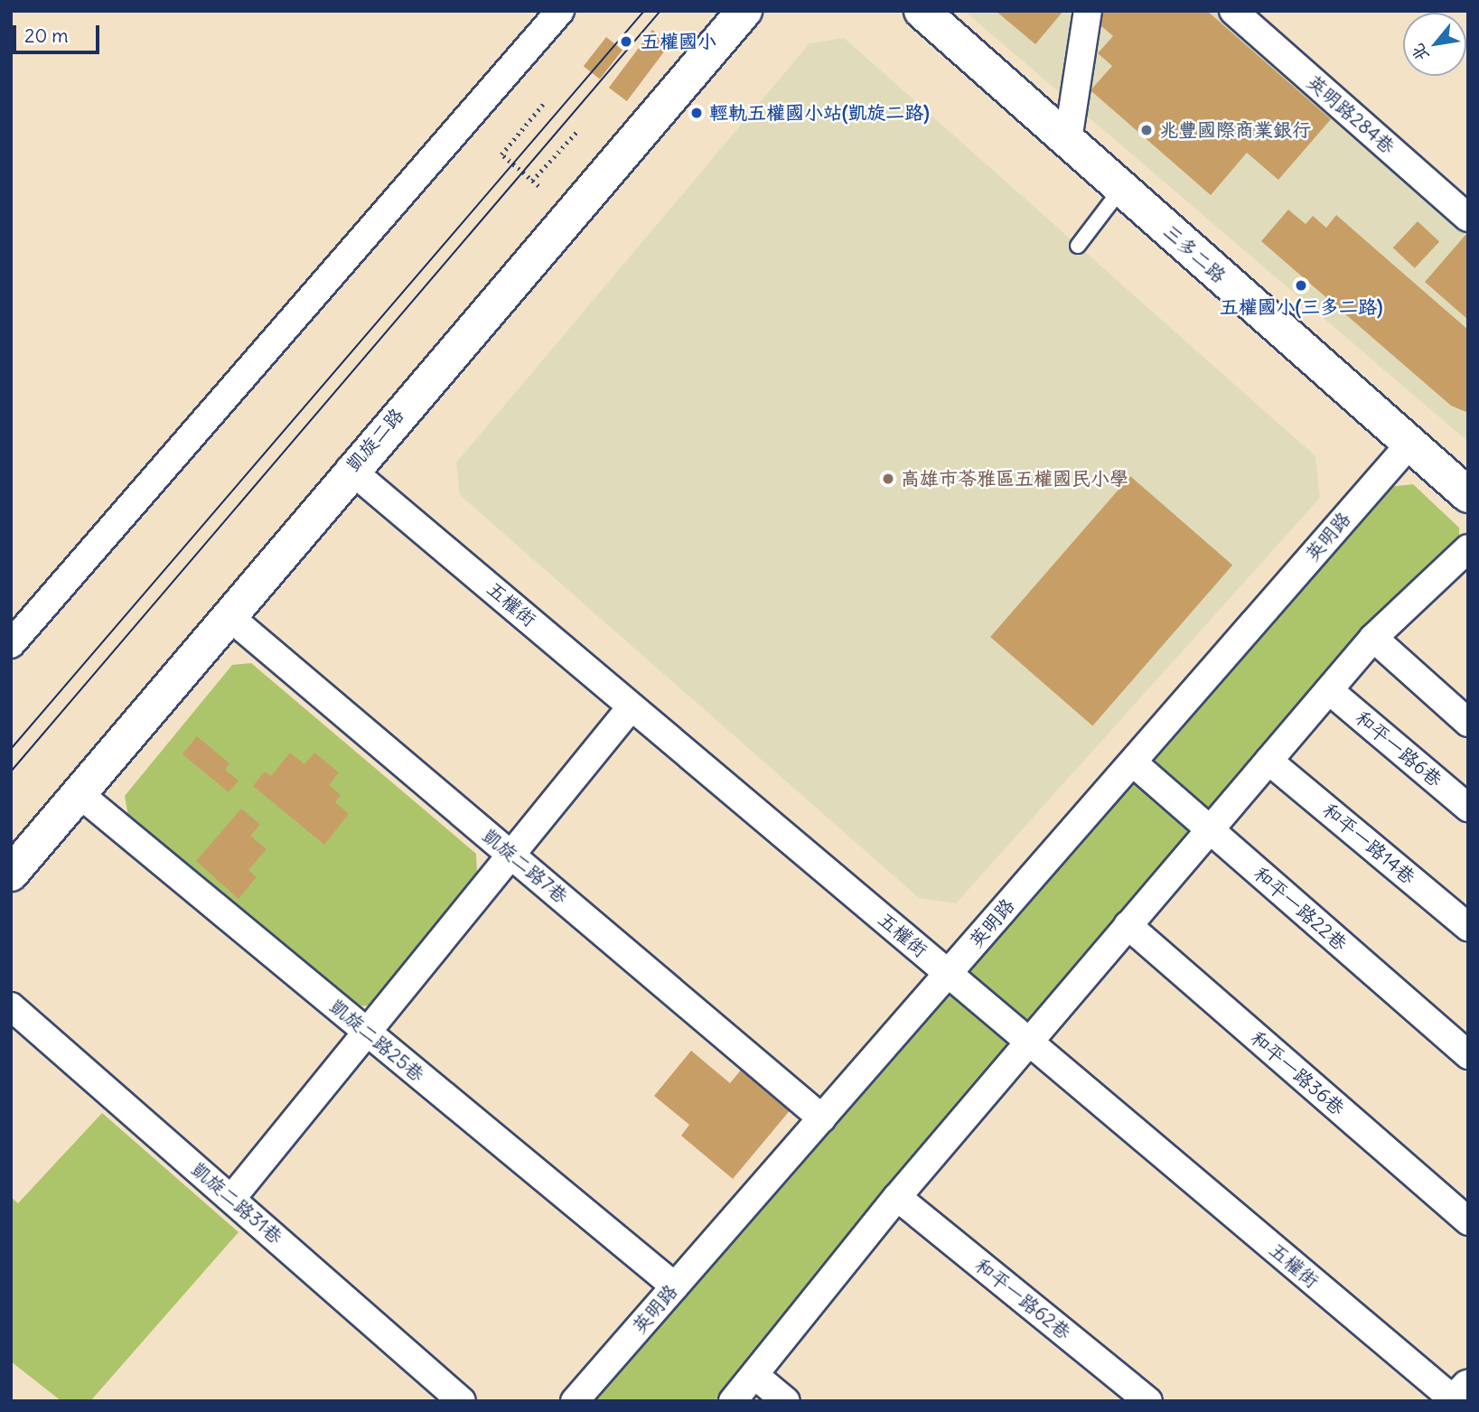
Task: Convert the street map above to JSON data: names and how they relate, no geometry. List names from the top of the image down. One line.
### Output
{"streets":{"street":["英明路284巷","三多二路","凱旋二路","英明路","五權街","和平一路6巷","和平一路14巷","凱旋二路7巷","和平一路22巷","凱旋二路25巷","和平一路36巷","凱旋二路31巷","和平一路62巷"]},"crossings":[["三多二路","英明路"],["凱旋二路","五權街"],["凱旋二路","凱旋二路7巷"],["凱旋二路","凱旋二路25巷"],["英明路","五權街"],["英明路","凱旋二路7巷"],["英明路","和平一路22巷"],["英明路","凱旋二路25巷"]],"places":["五權國小","輕軌五權國小站(凱旋二路)","兆豐國際商業銀行","五權國小(三多二路)","高雄市苓雅區五權國民小學"],"scale_bar":"20 m","north":"bottom left"}
